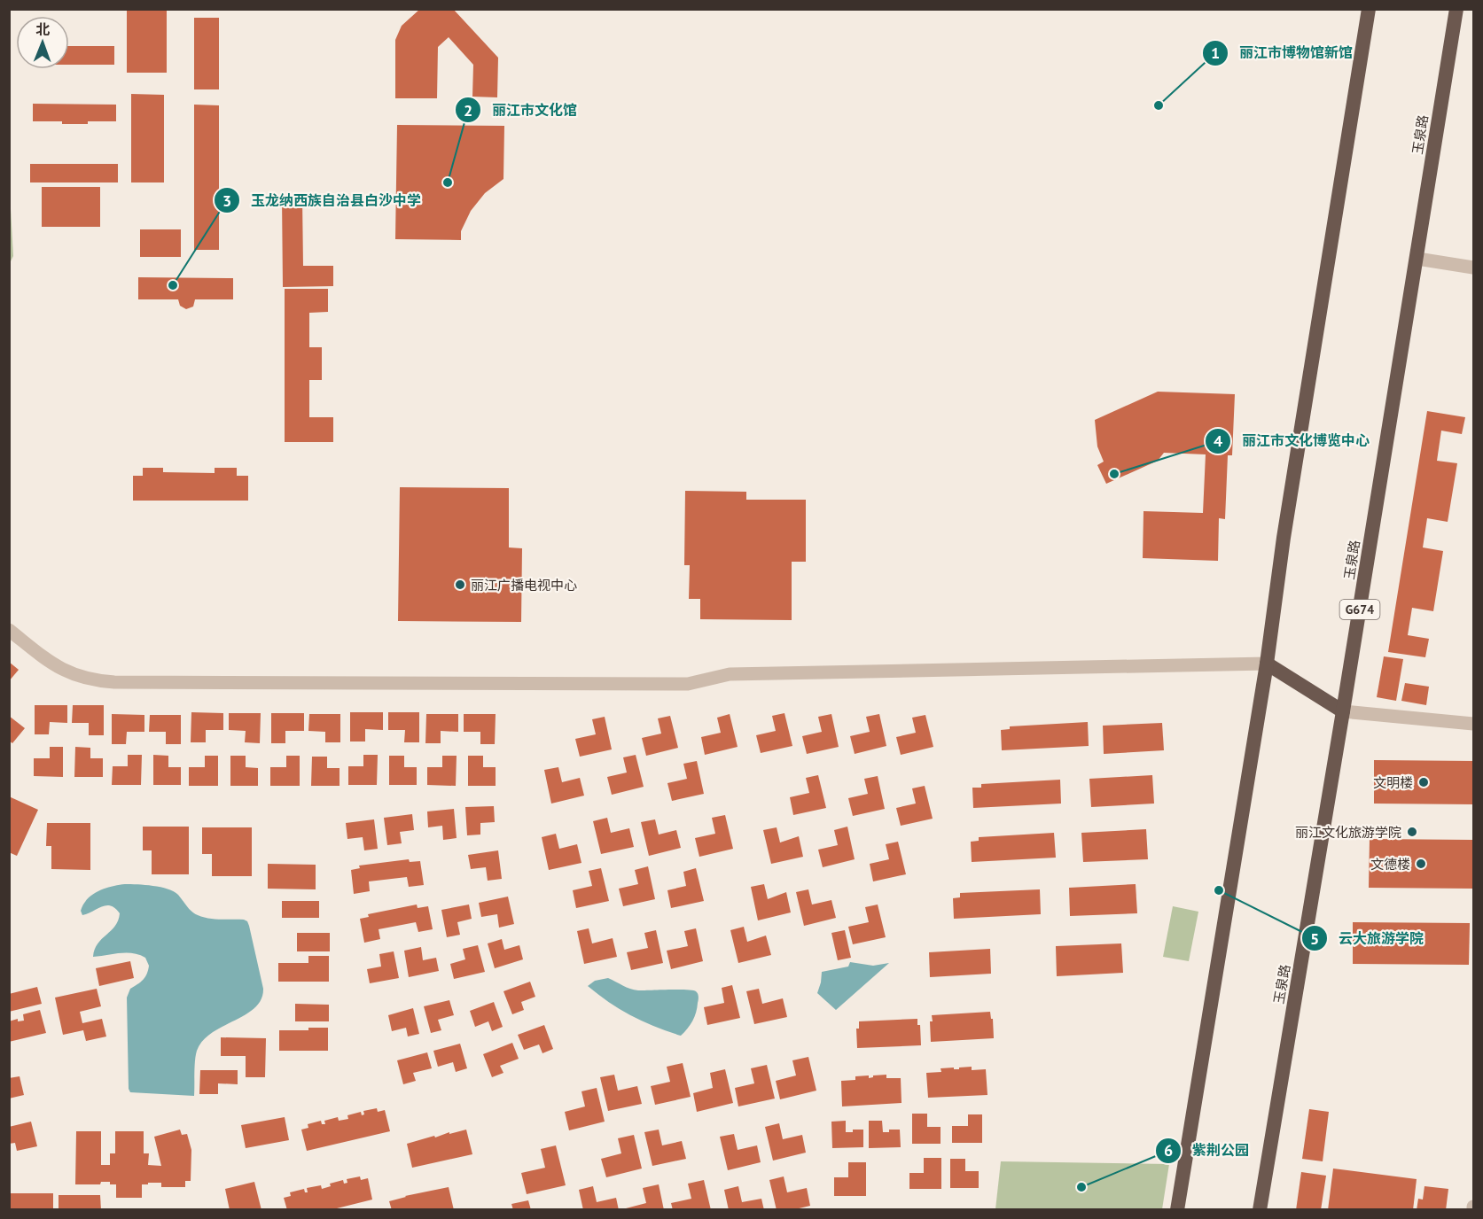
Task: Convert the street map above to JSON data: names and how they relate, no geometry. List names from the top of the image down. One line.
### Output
{"streets":{"highway":["玉泉路","G674"]},"places":["丽江市博物馆新馆","丽江市文化馆","玉龙纳西族自治县白沙中学","丽江市文化博览中心","丽江广播电视中心","文明楼","丽江文化旅游学院","文德楼","云大旅游学院","紫荆公园"],"north":"top"}
